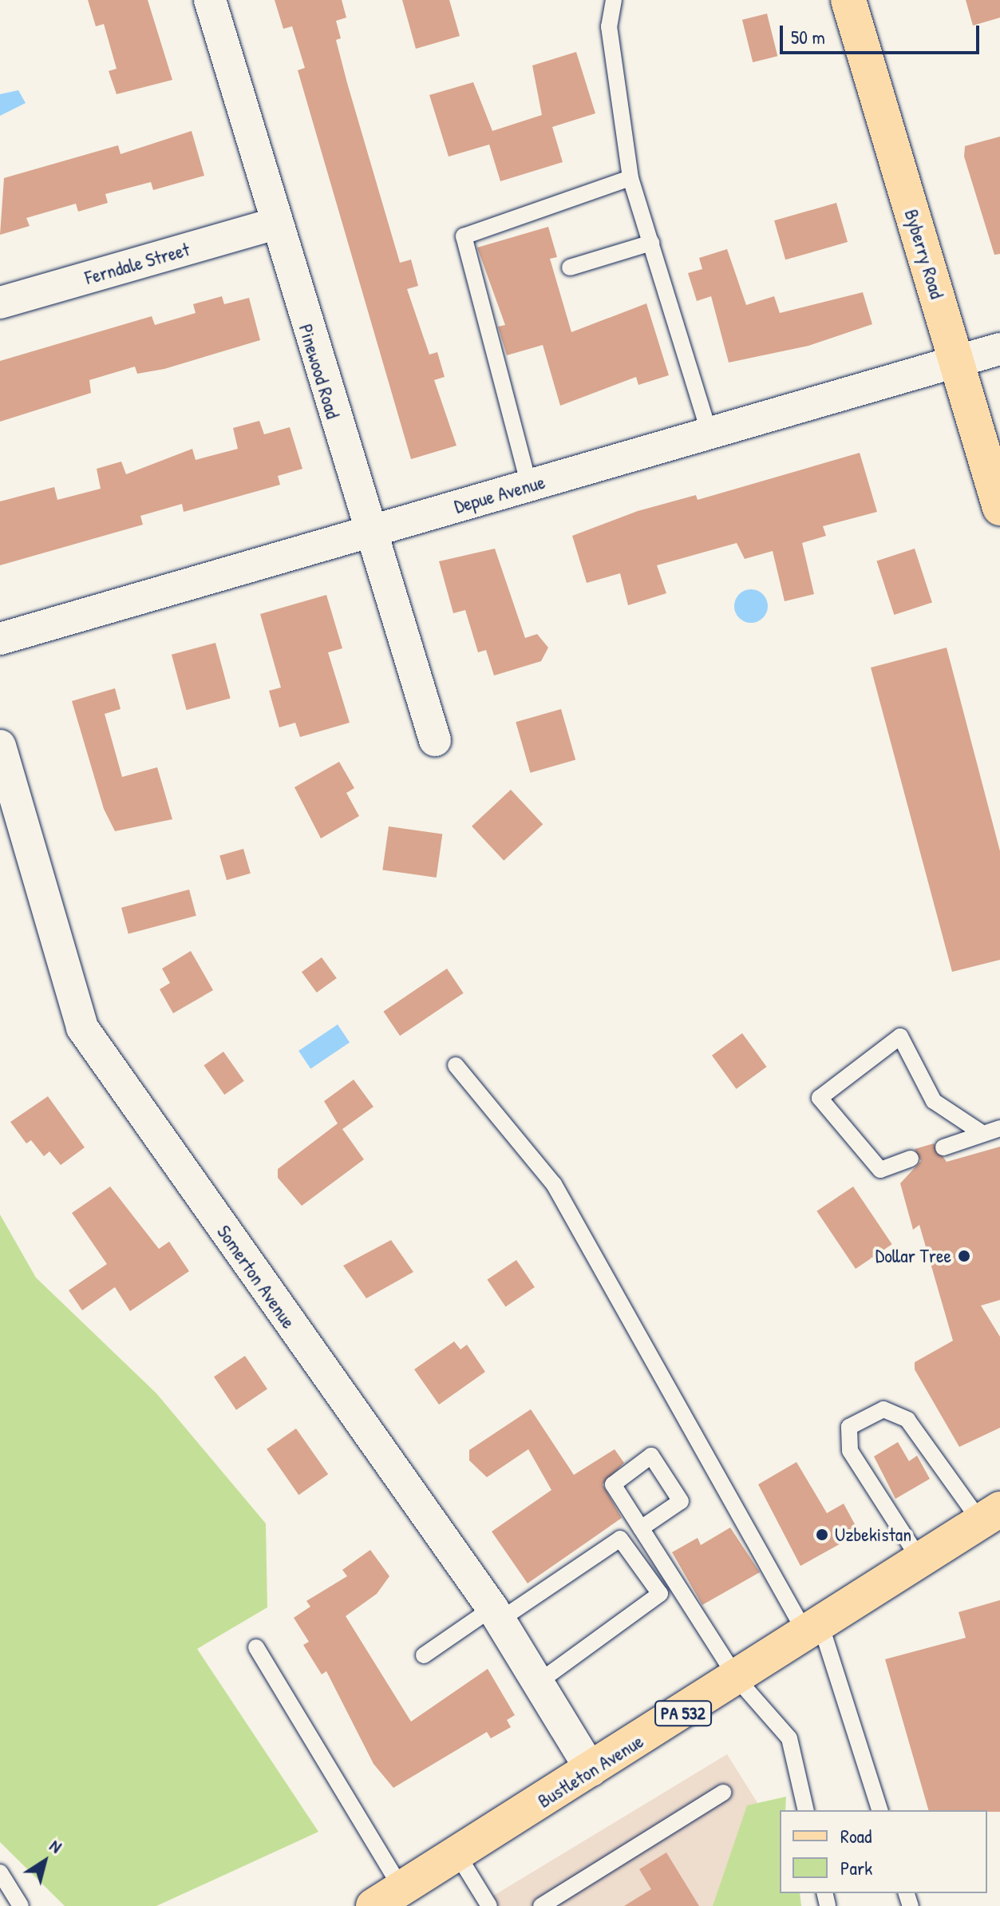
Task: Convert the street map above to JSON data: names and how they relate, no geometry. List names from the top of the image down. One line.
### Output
{"streets":{"main road":["Byberry Road","PA 532","Bustleton Avenue"],"street":["Ferndale Street","Pinewood Road","Depue Avenue","Somerton Avenue"]},"crossings":[["Byberry Road","Depue Avenue"],["Ferndale Street","Pinewood Road"],["Pinewood Road","Depue Avenue"],["Somerton Avenue","Bustleton Avenue"]],"places":["Dollar Tree","Uzbekistan"],"legend":["Road","Park"],"scale_bar":"50 m","north":"top right"}
